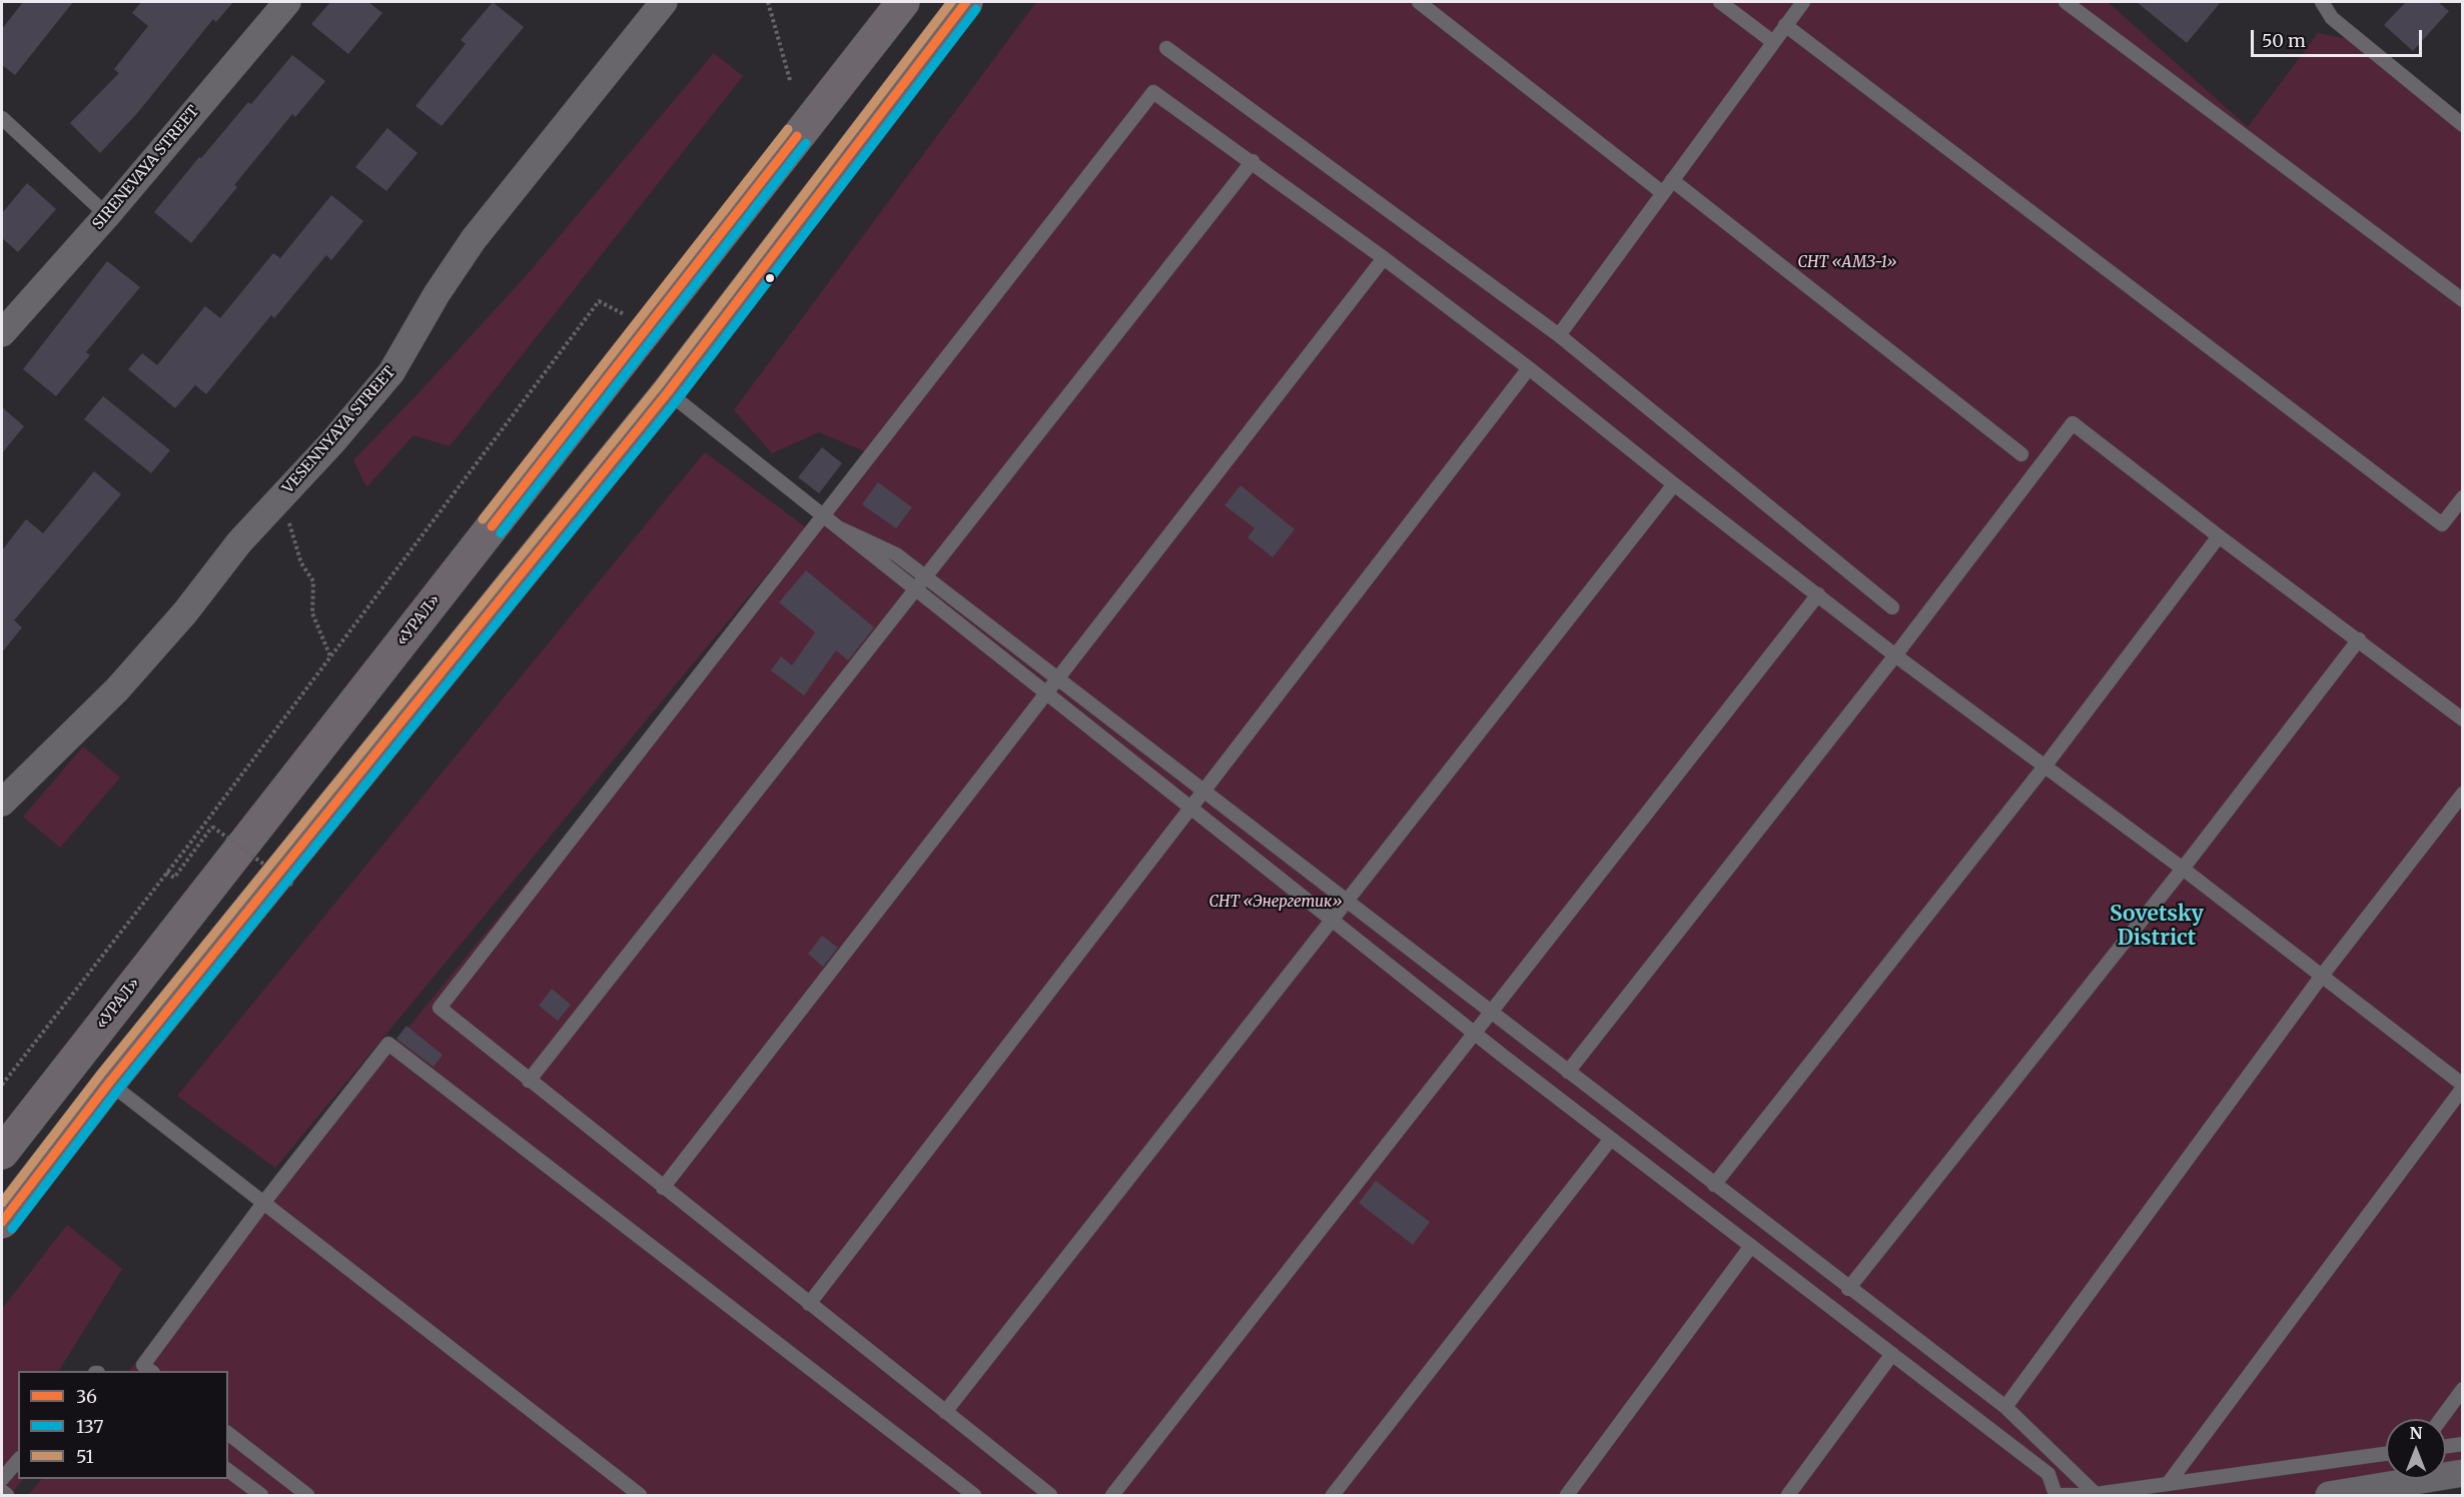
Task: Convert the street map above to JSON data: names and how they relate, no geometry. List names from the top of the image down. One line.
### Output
{"streets":{"main road":["«УРАЛ»"],"street":["SIRENEVAYA STREET","VESENNYAYA STREET"]},"districts":["Sovetsky District"],"parks":["СНТ «АМЗ-1»","СНТ «Энергетик»"],"lines":["transit line 36","transit line 51","transit line 137"],"legend":["36","137","51"],"scale_bar":"50 m","north":"top"}
